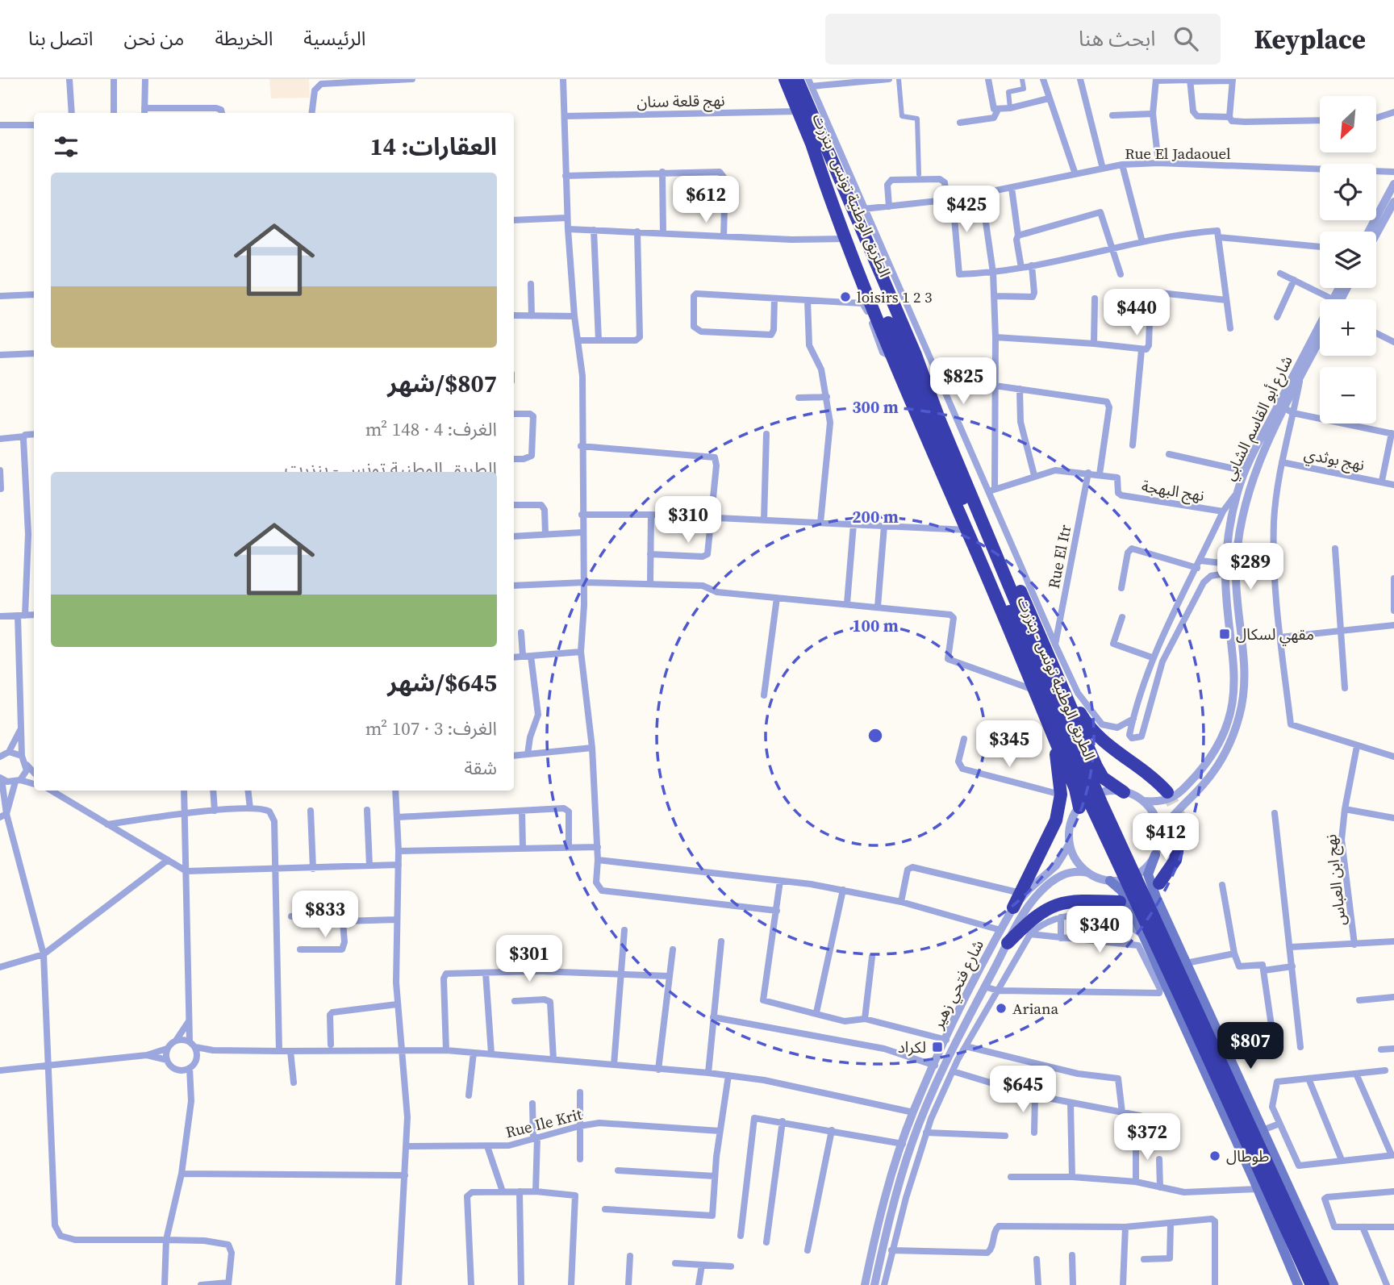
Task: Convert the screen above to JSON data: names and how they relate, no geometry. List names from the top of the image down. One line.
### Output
{"streets":{"highway":["الطريق الوطنية تونس - بنزرت"],"street":["نهج قلعة سنان","Rue El Jadaouel","شارع أبو القاسم الشابي","نهج بوثدي","نهج البهجة","Rue El Itr","نهج ابن العباس","شارع فتحي زهير","Rue Ile Krit"]},"crossings":[["نهج قلعة سنان","الطريق الوطنية تونس - بنزرت"],["شارع أبو القاسم الشابي","نهج بوثدي"],["شارع أبو القاسم الشابي","شارع فتحي زهير"],["نهج بوثدي","نهج ابن العباس"]],"places":{"other":["loisirs 1 2 3","Ariana","طوطال"],"transit":["مقهي لسكال","لكراد"]},"north":"bottom left","page":{"header":"Keyplace","search":"ابحث هنا","nav":["الرئيسية","الخريطة","من نحن","اتصل بنا"],"map_buttons":["+","−"],"heading":"العقارات: 14","price":["$612","$425","$440","$825","$310","$289","$345","$412","$833","$340","$301","$807","$645","$372"],"list":[{"name":"$807/شهر","note":"الغرف: 4 · 148 m² · الطريق الوطنية تونس - بنزرت"},{"name":"$645/شهر","note":"الغرف: 3 · 107 m² · شقة"}]},"rings":["300 m","200 m","100 m"]}
